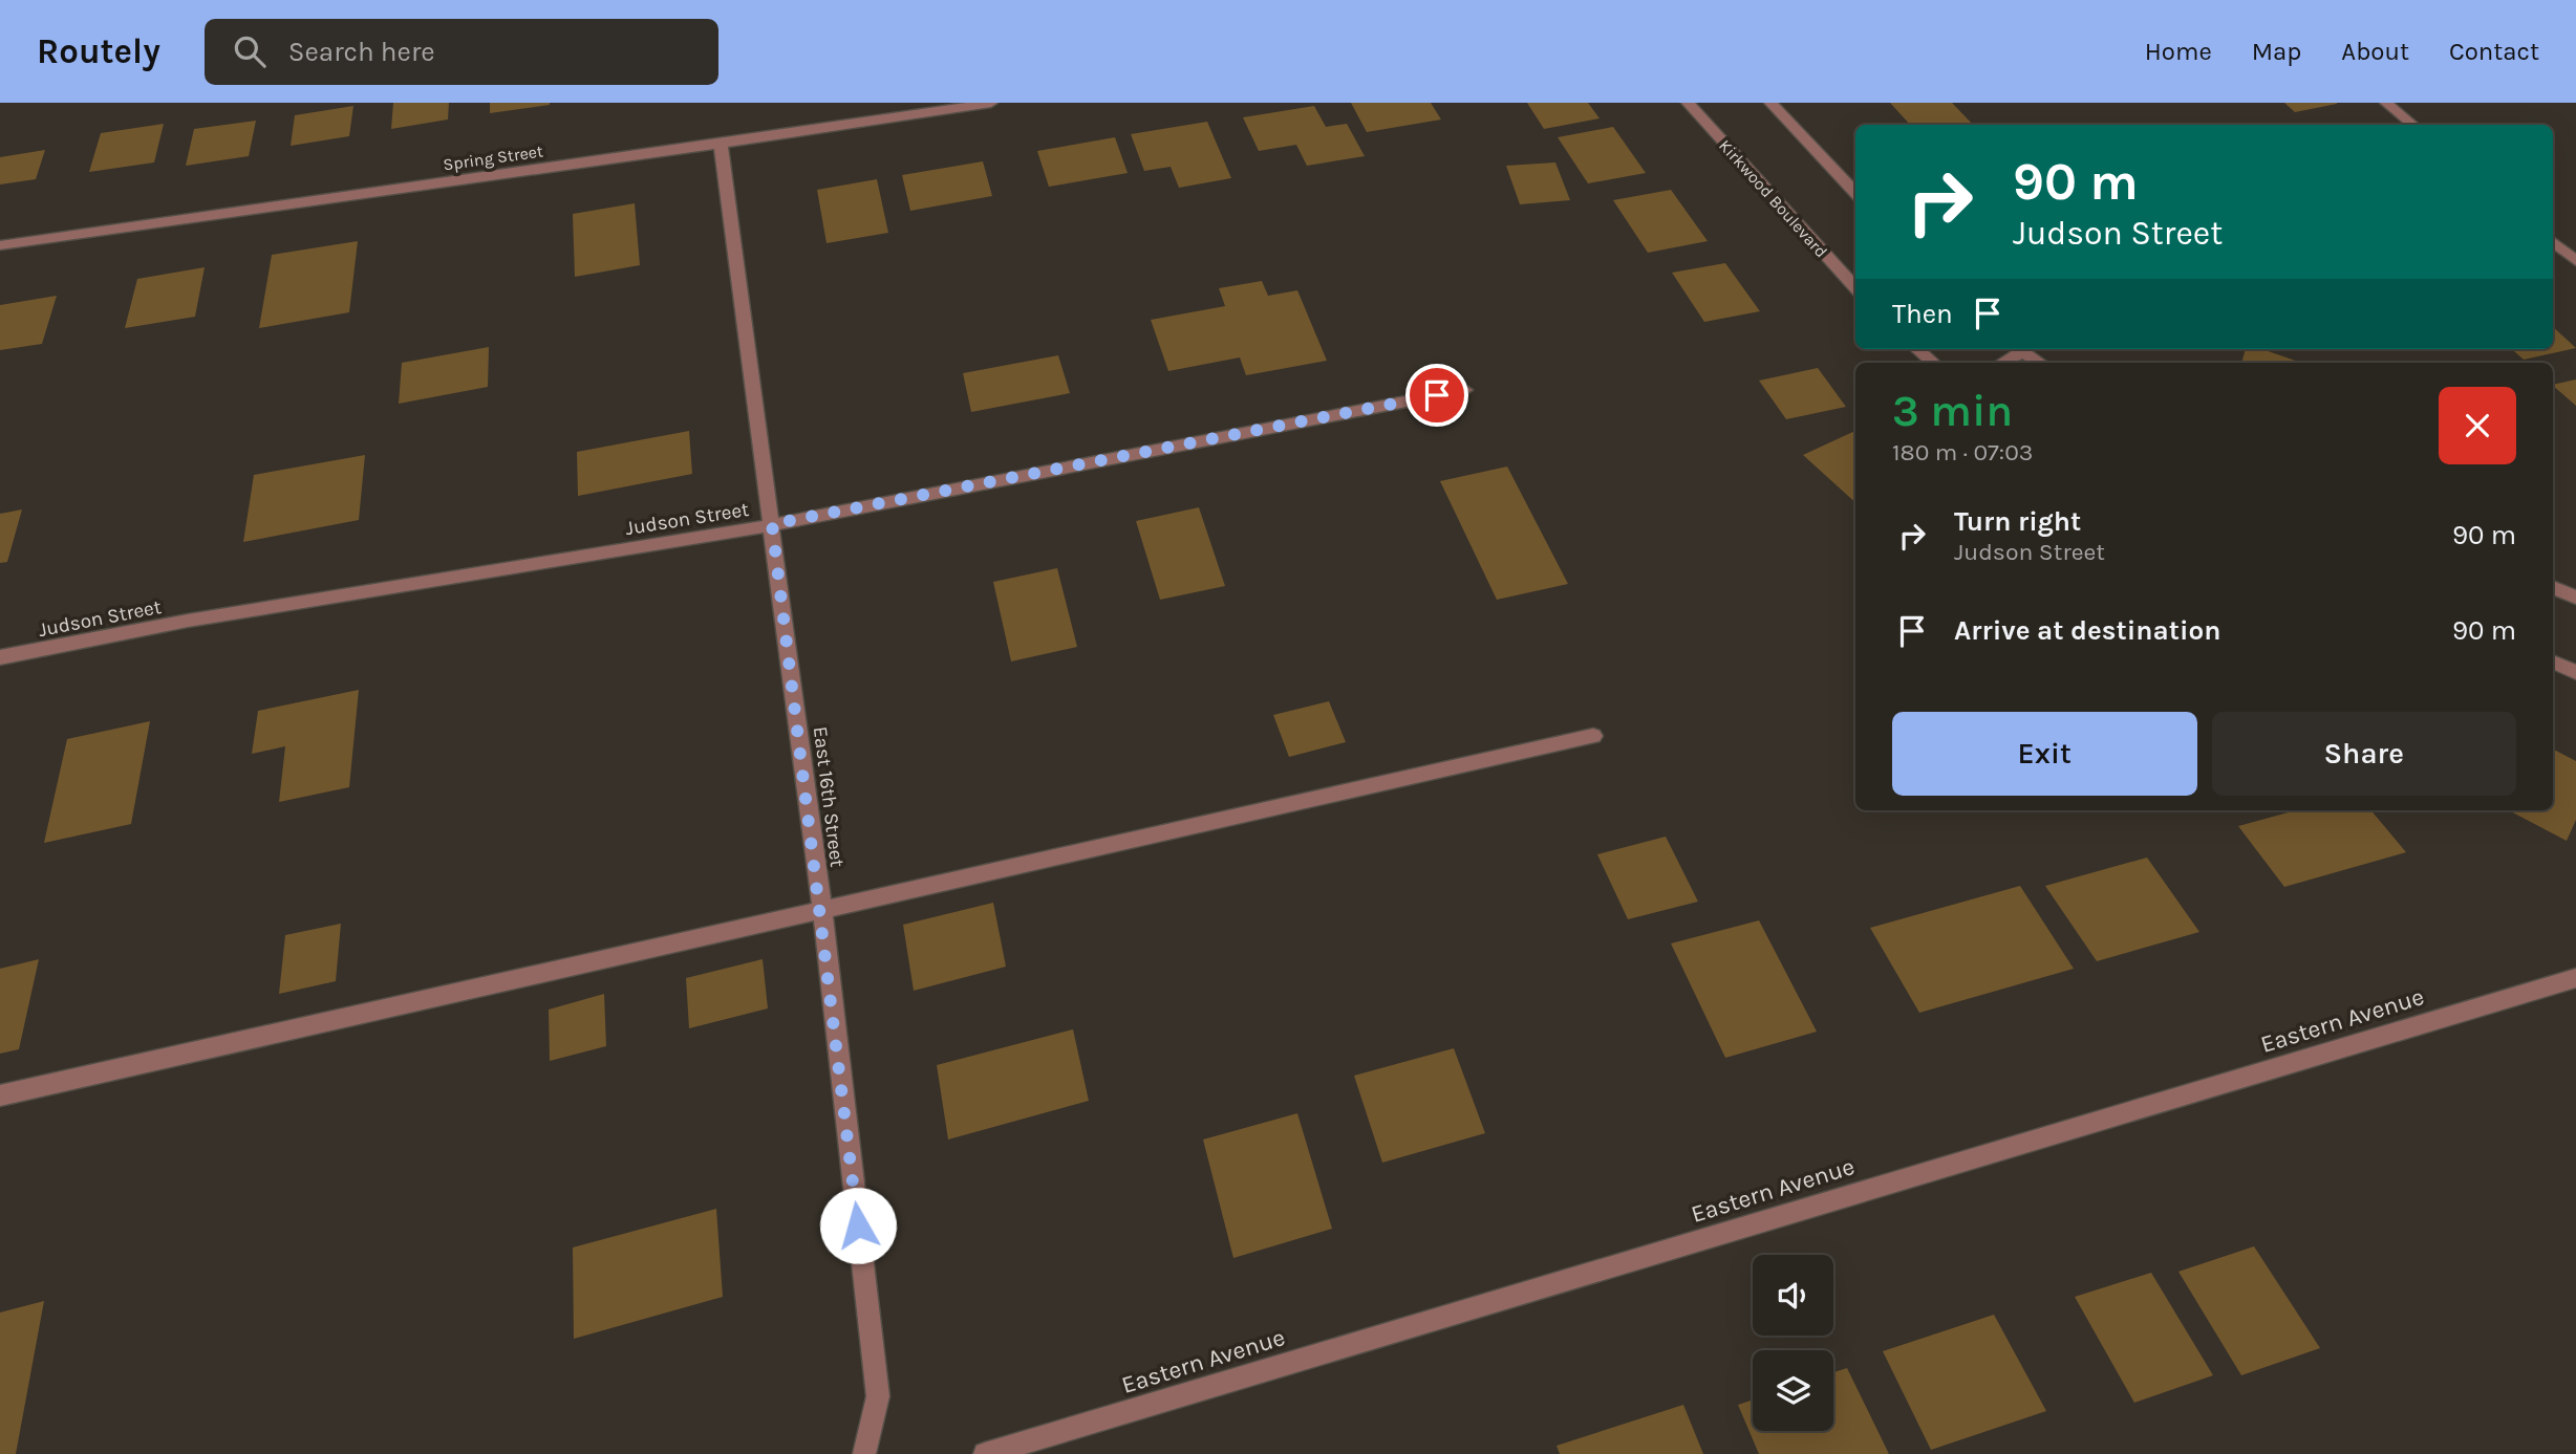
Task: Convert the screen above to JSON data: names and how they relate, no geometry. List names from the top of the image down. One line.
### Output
{"streets":{"street":["Spring Street","Kirkwood Boulevard","Judson Street","East 16th Street","Eastern Avenue"]},"crossings":[["Spring Street","East 16th Street"],["Judson Street","East 16th Street"]],"page":{"header":"Routely","search":"Search here","nav":["Home","Map","About","Contact"],"turn":["90 m","Judson Street"],"then":"Then","heading":["3 min","180 m · 07:03"],"list":[{"name":"Turn right","note":"Judson Street","value":"90 m"},{"name":"Arrive at destination","value":"90 m"}],"buttons":["Exit","Share"]}}
